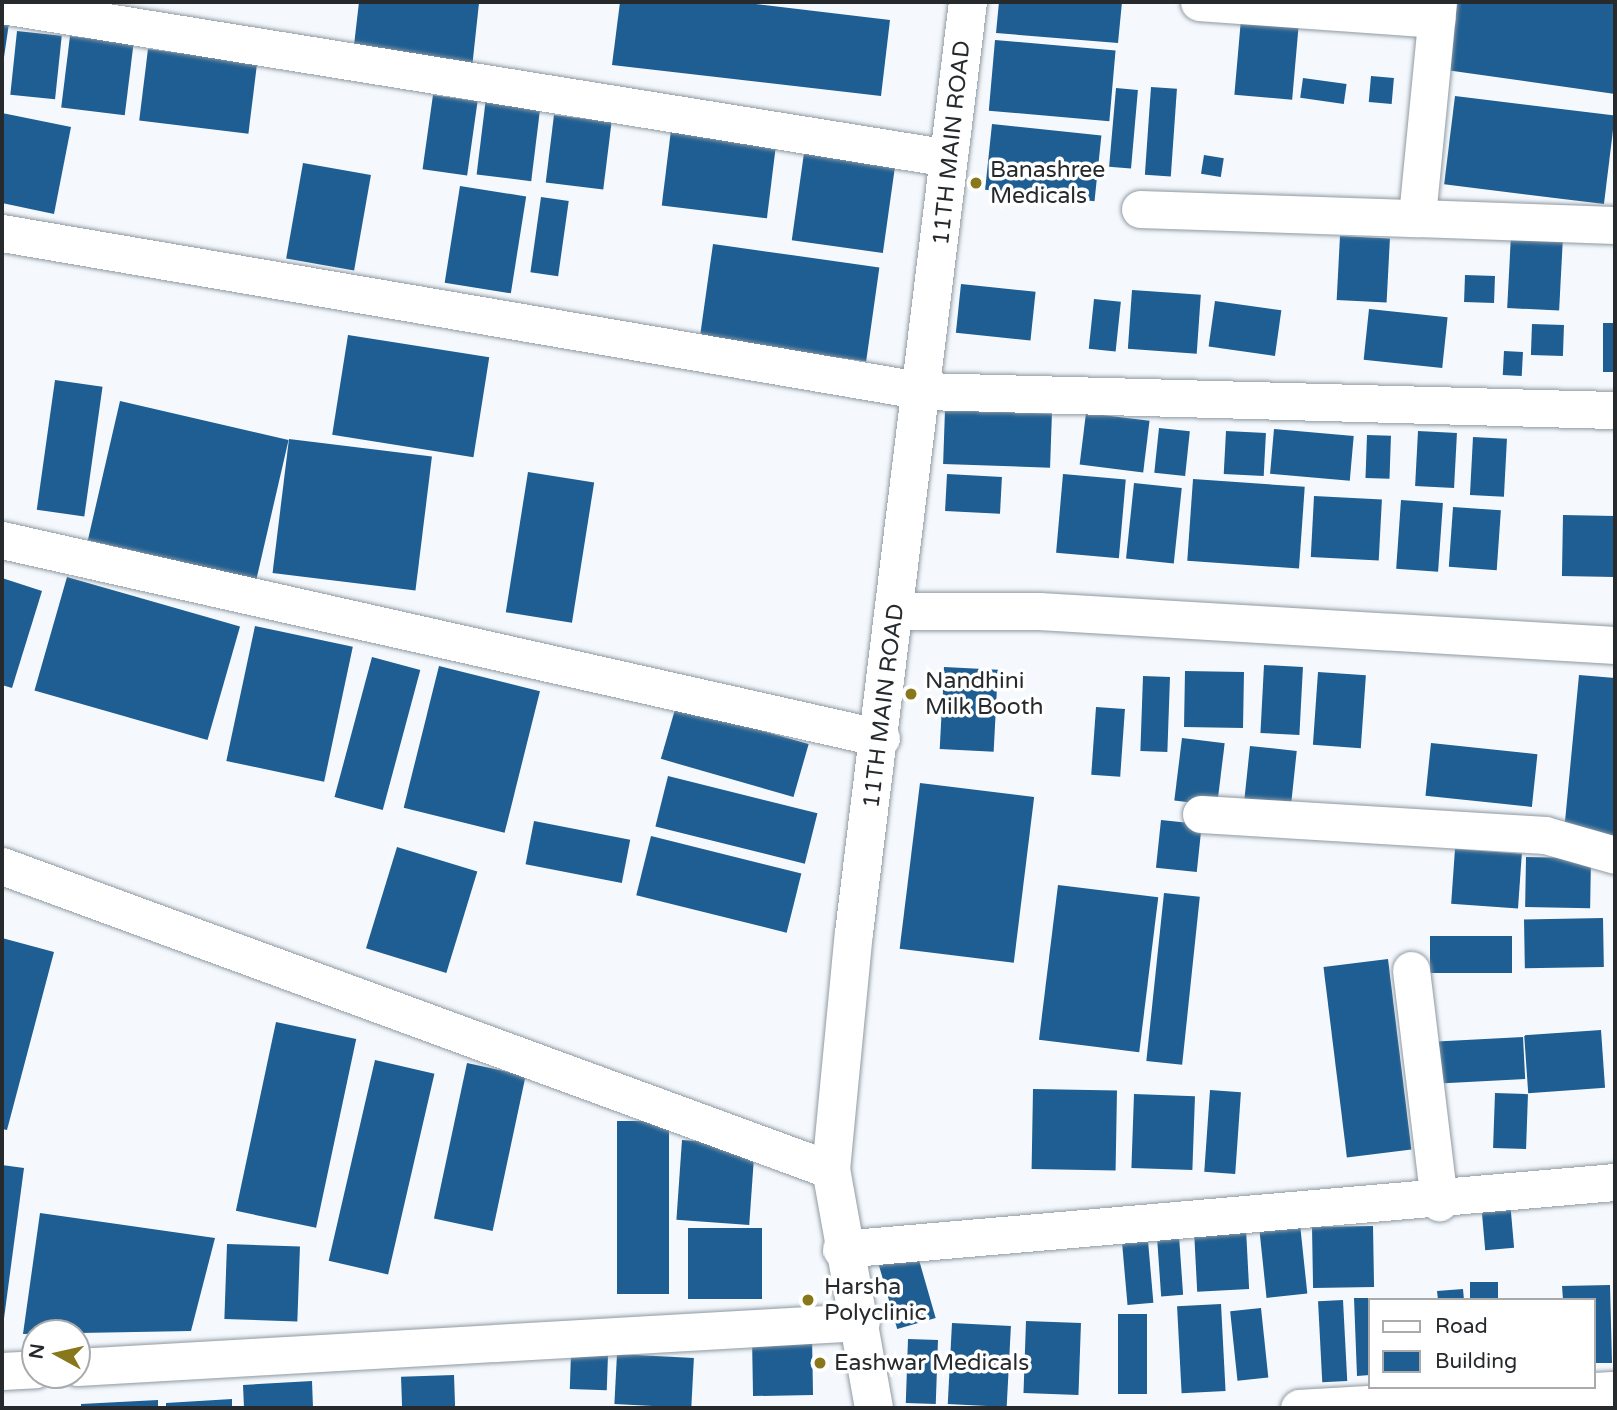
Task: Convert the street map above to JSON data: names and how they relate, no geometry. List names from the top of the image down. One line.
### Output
{"streets":{"street":["11TH MAIN ROAD"]},"places":["Banashree Medicals","Nandhini Milk Booth","Harsha Polyclinic","Eashwar Medicals"],"legend":["Road","Building"],"north":"left"}
